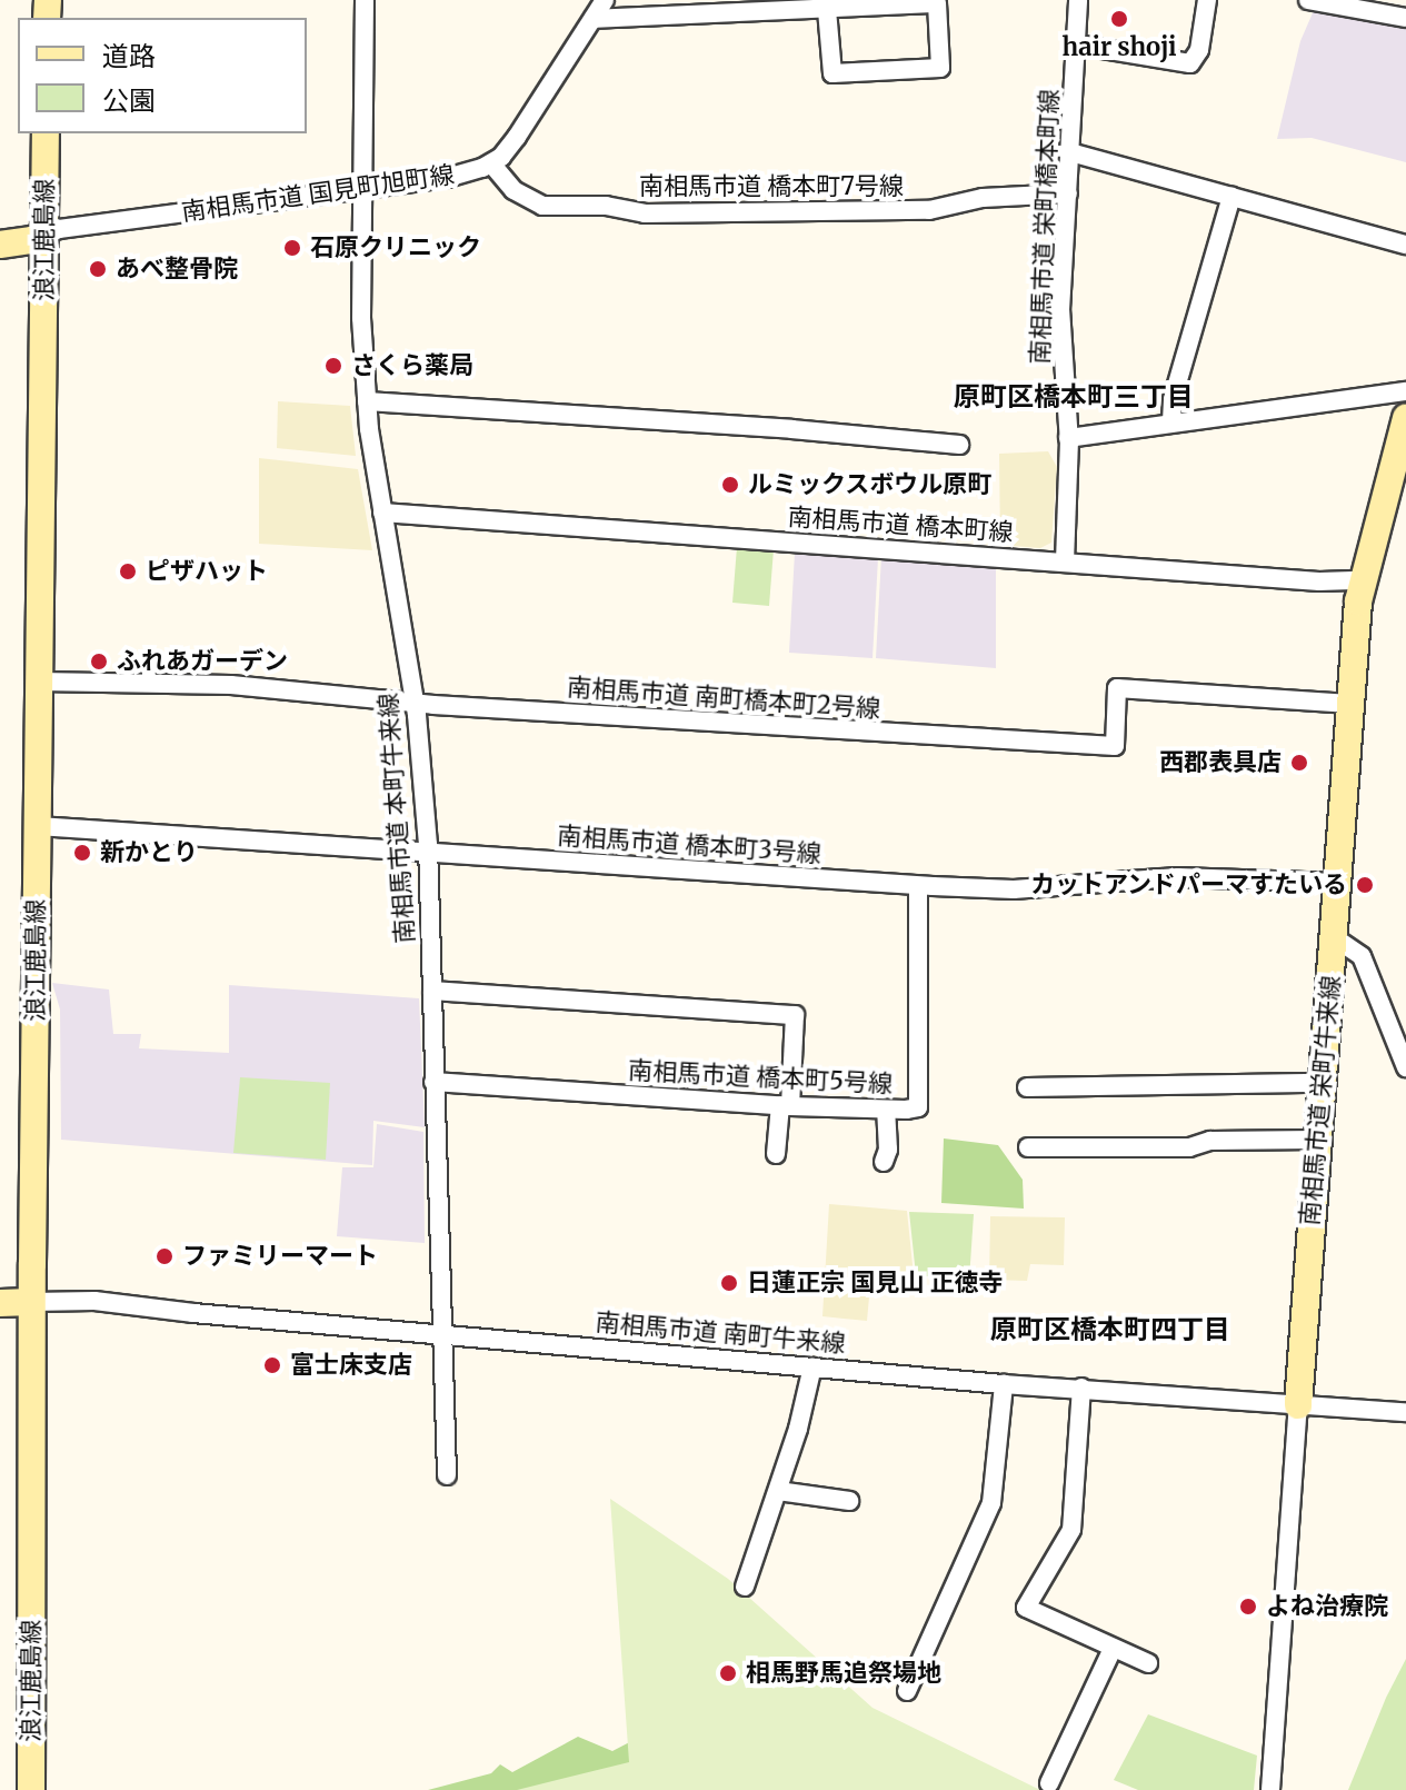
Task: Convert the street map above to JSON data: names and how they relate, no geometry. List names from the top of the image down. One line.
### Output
{"streets":{"main road":["南相馬市道 国見町旭町線","浪江鹿島線","南相馬市道 栄町牛来線"],"street":["南相馬市道 橋本町7号線","南相馬市道 栄町橋本町線","南相馬市道 橋本町線","南相馬市道 南町橋本町2号線","南相馬市道 本町牛来線","南相馬市道 橋本町3号線","南相馬市道 橋本町5号線","南相馬市道 南町牛来線"]},"crossings":[["南相馬市道 橋本町7号線","南相馬市道 国見町旭町線"],["南相馬市道 橋本町7号線","南相馬市道 栄町橋本町線"],["南相馬市道 国見町旭町線","浪江鹿島線"],["南相馬市道 国見町旭町線","南相馬市道 本町牛来線"],["南相馬市道 栄町橋本町線","南相馬市道 橋本町線"],["浪江鹿島線","南相馬市道 南町橋本町2号線"],["浪江鹿島線","南相馬市道 橋本町3号線"],["浪江鹿島線","南相馬市道 南町牛来線"],["南相馬市道 橋本町線","南相馬市道 本町牛来線"],["南相馬市道 橋本町線","南相馬市道 栄町牛来線"],["南相馬市道 南町橋本町2号線","南相馬市道 本町牛来線"],["南相馬市道 南町橋本町2号線","南相馬市道 栄町牛来線"],["南相馬市道 本町牛来線","南相馬市道 橋本町3号線"],["南相馬市道 本町牛来線","南相馬市道 橋本町5号線"],["南相馬市道 本町牛来線","南相馬市道 南町牛来線"],["南相馬市道 橋本町3号線","南相馬市道 橋本町5号線"],["南相馬市道 橋本町3号線","南相馬市道 栄町牛来線"],["南相馬市道 栄町牛来線","南相馬市道 南町牛来線"]],"districts":["原町区橋本町三丁目","原町区橋本町四丁目"],"places":["hair shoji","石原クリニック","あべ整骨院","さくら薬局","ルミックスボウル原町","ピザハット","ふれあガーデン","西郡表具店","新かとり","カットアンドパーマすたいる","ファミリーマート","日蓮正宗 国見山 正徳寺","富士床支店","よね治療院","相馬野馬追祭場地"],"legend":["道路","公園"]}
